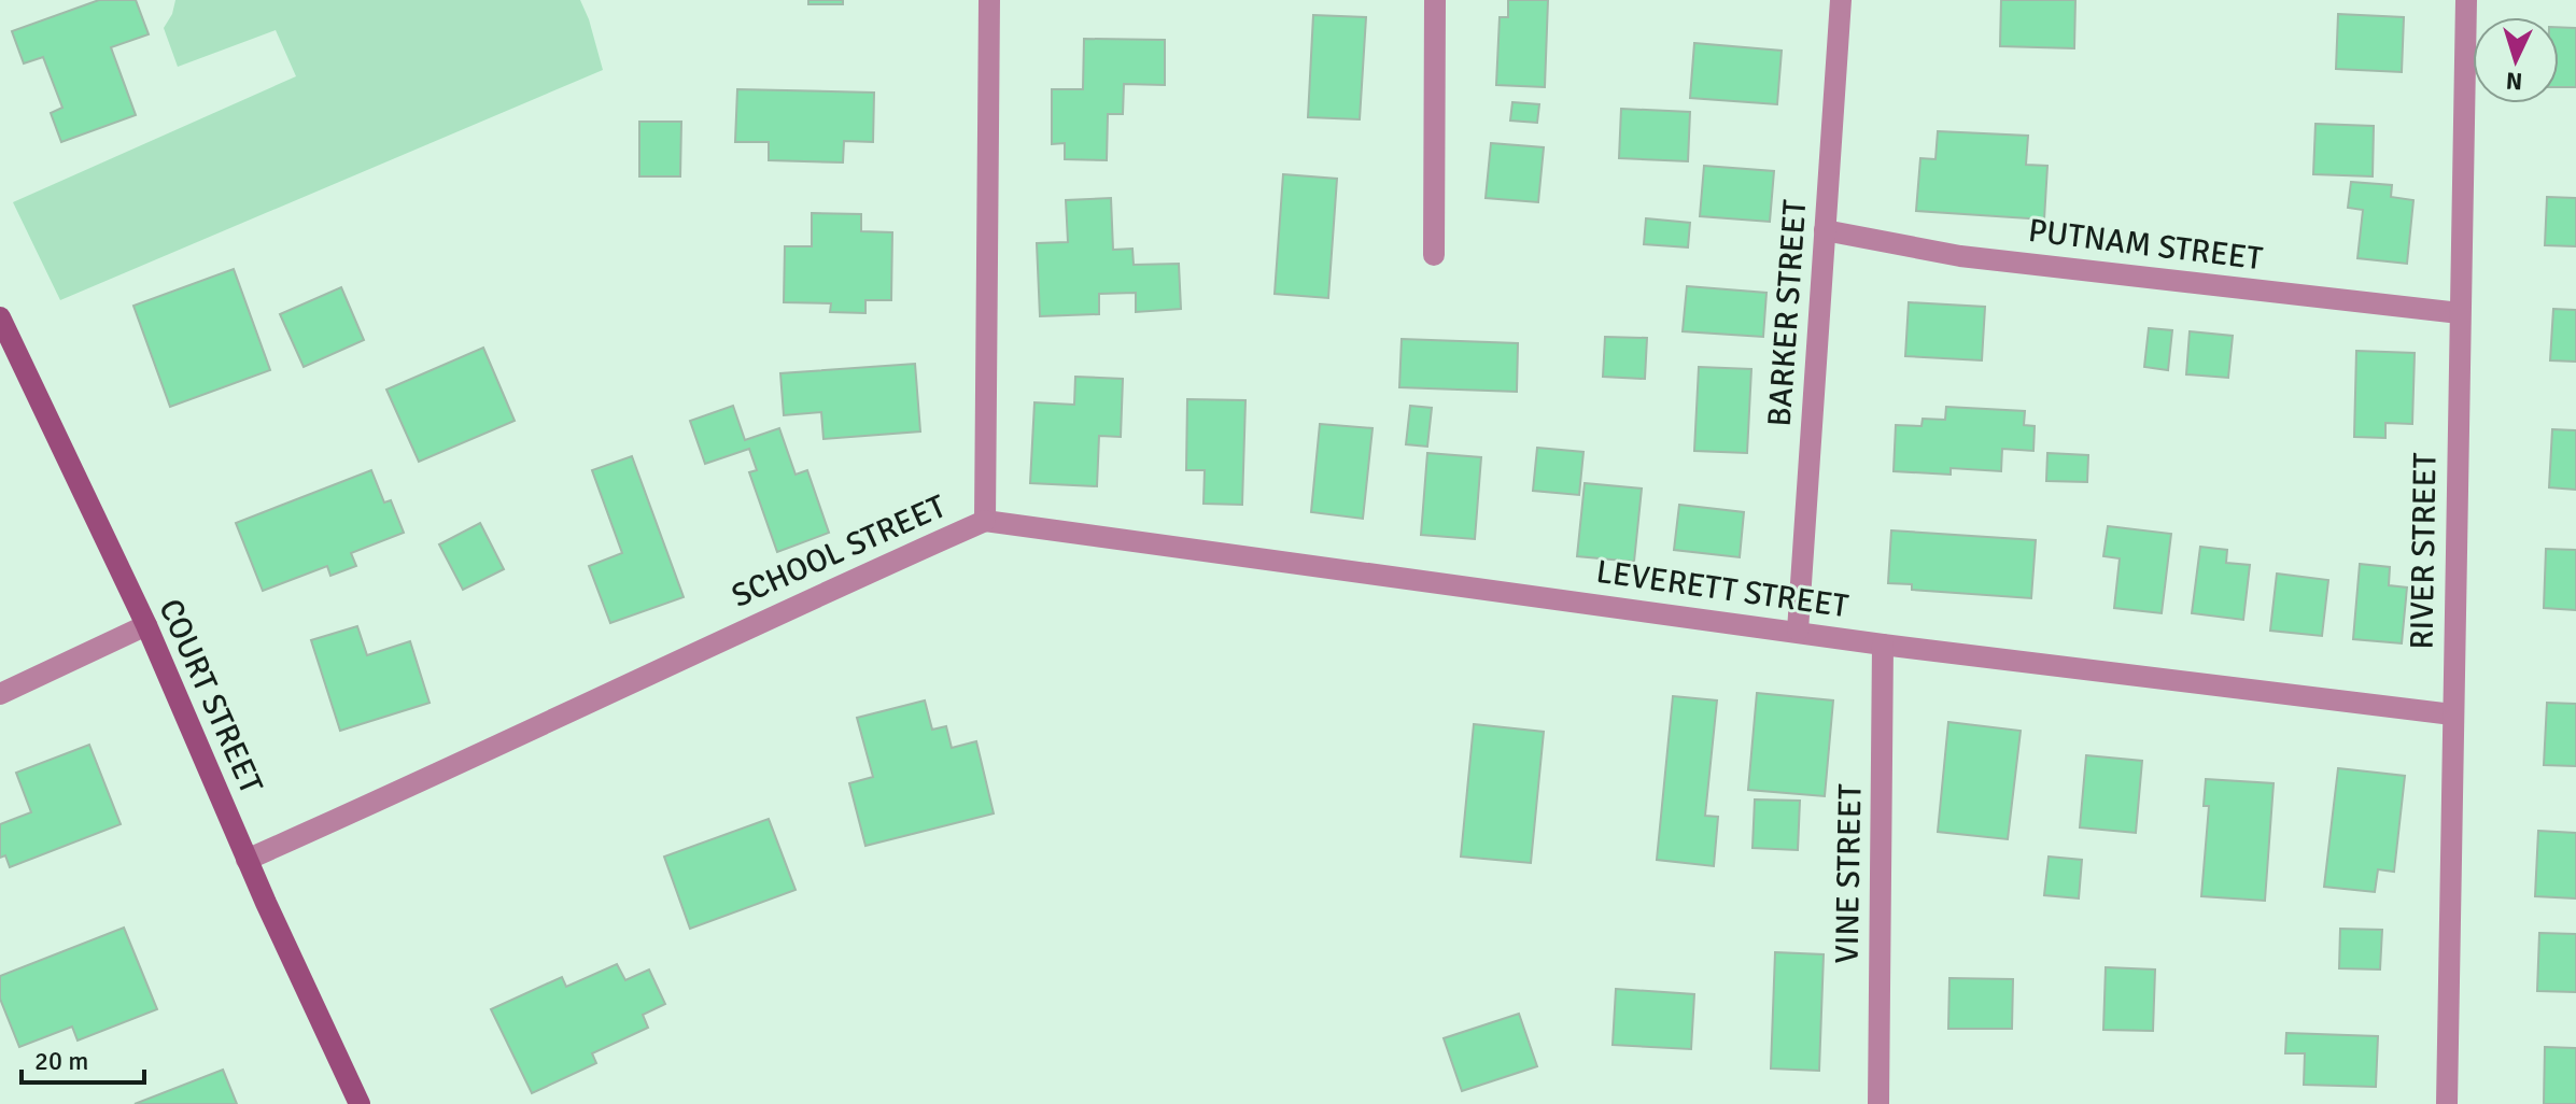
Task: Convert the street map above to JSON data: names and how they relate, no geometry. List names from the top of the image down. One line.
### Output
{"streets":{"main road":["COURT STREET"],"street":["PUTNAM STREET","BARKER STREET","SCHOOL STREET","RIVER STREET","LEVERETT STREET","VINE STREET"]},"crossings":[["PUTNAM STREET","BARKER STREET"],["PUTNAM STREET","RIVER STREET"],["BARKER STREET","LEVERETT STREET"],["SCHOOL STREET","LEVERETT STREET"],["SCHOOL STREET","COURT STREET"],["RIVER STREET","LEVERETT STREET"],["LEVERETT STREET","VINE STREET"]],"scale_bar":"20 m","north":"bottom"}
